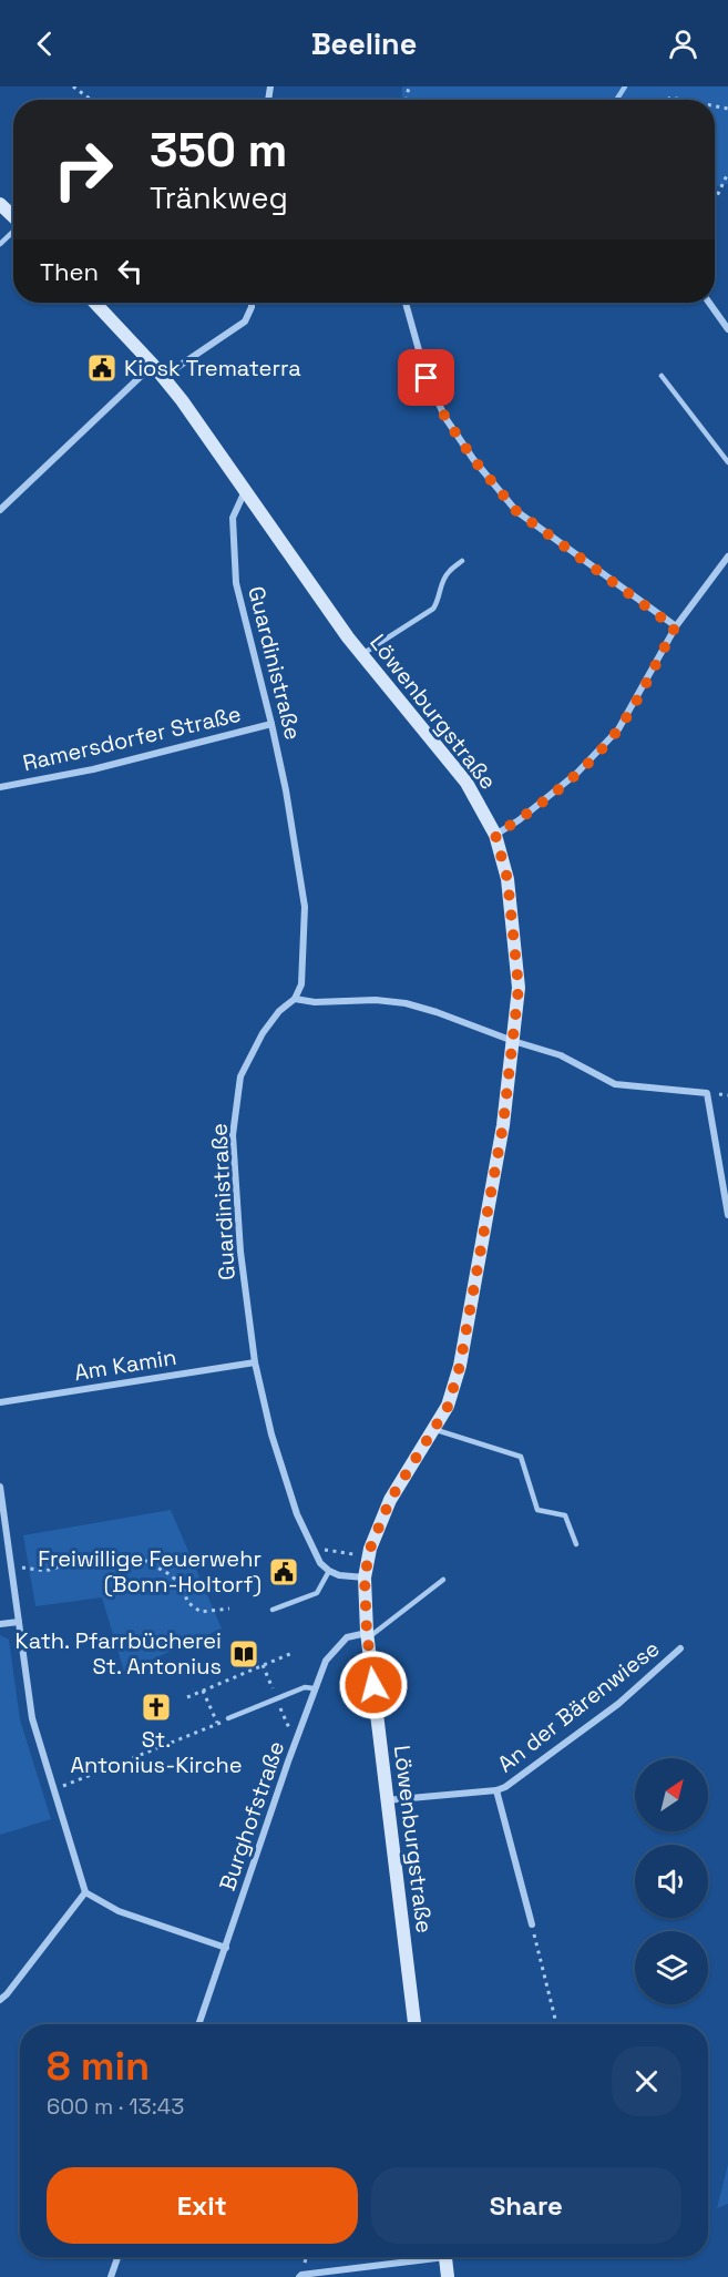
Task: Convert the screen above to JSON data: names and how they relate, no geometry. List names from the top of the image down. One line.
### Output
{"streets":{"street":["Guardinistraße","Löwenburgstraße","Ramersdorfer Straße","Am Kamin","An der Bärenwiese","Burghofstraße"]},"crossings":[["Guardinistraße","Löwenburgstraße"],["Guardinistraße","Ramersdorfer Straße"],["Guardinistraße","Am Kamin"],["Löwenburgstraße","An der Bärenwiese"],["Löwenburgstraße","Burghofstraße"]],"places":{"public building":["Kiosk Trematerra","Freiwillige Feuerwehr (Bonn-Holtorf)"],"library":["Kath. Pfarrbücherei St. Antonius"],"church":["St. Antonius-Kirche"]},"north":"top right","page":{"header":"Beeline","turn":["350 m","Tränkweg"],"then":"Then","heading":["8 min","600 m · 13:43"],"buttons":["Exit","Share"]}}
